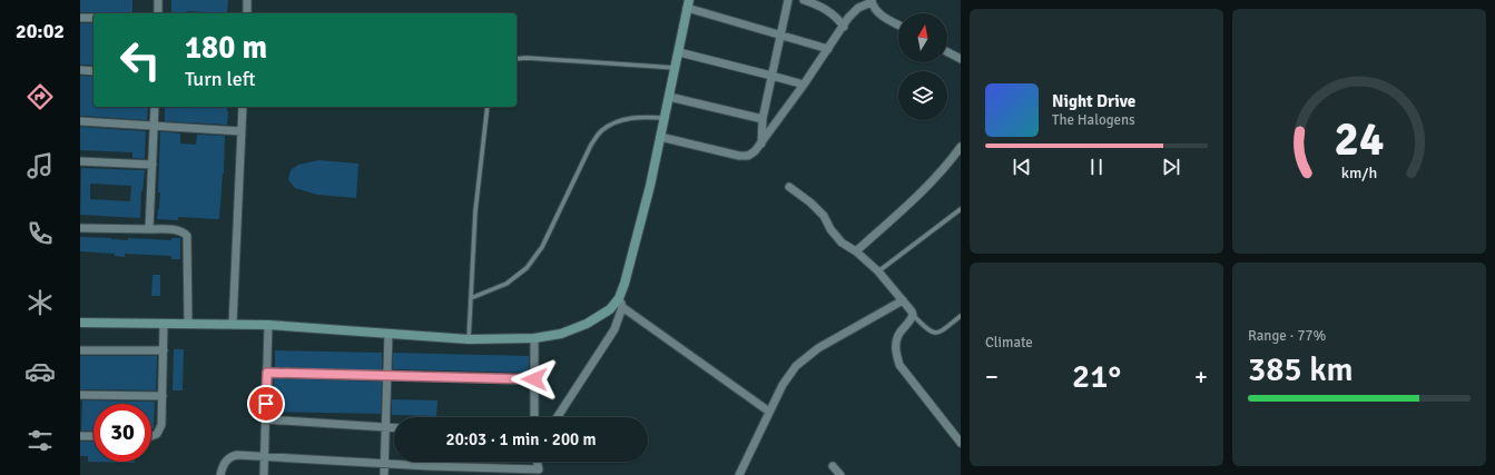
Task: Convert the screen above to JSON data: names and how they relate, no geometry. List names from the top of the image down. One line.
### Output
{"north":"top","page":{"tabs":"20:02","turn":["180 m","Turn left"],"song":["Night Drive","The Halogens"],"tile":["Climate",["Range · 77%","385 km"]],"heat":["−","21°","+"],"limit":"30","trip":"20:03 · 1 min · 200 m","gauge":["24","km/h"]}}
